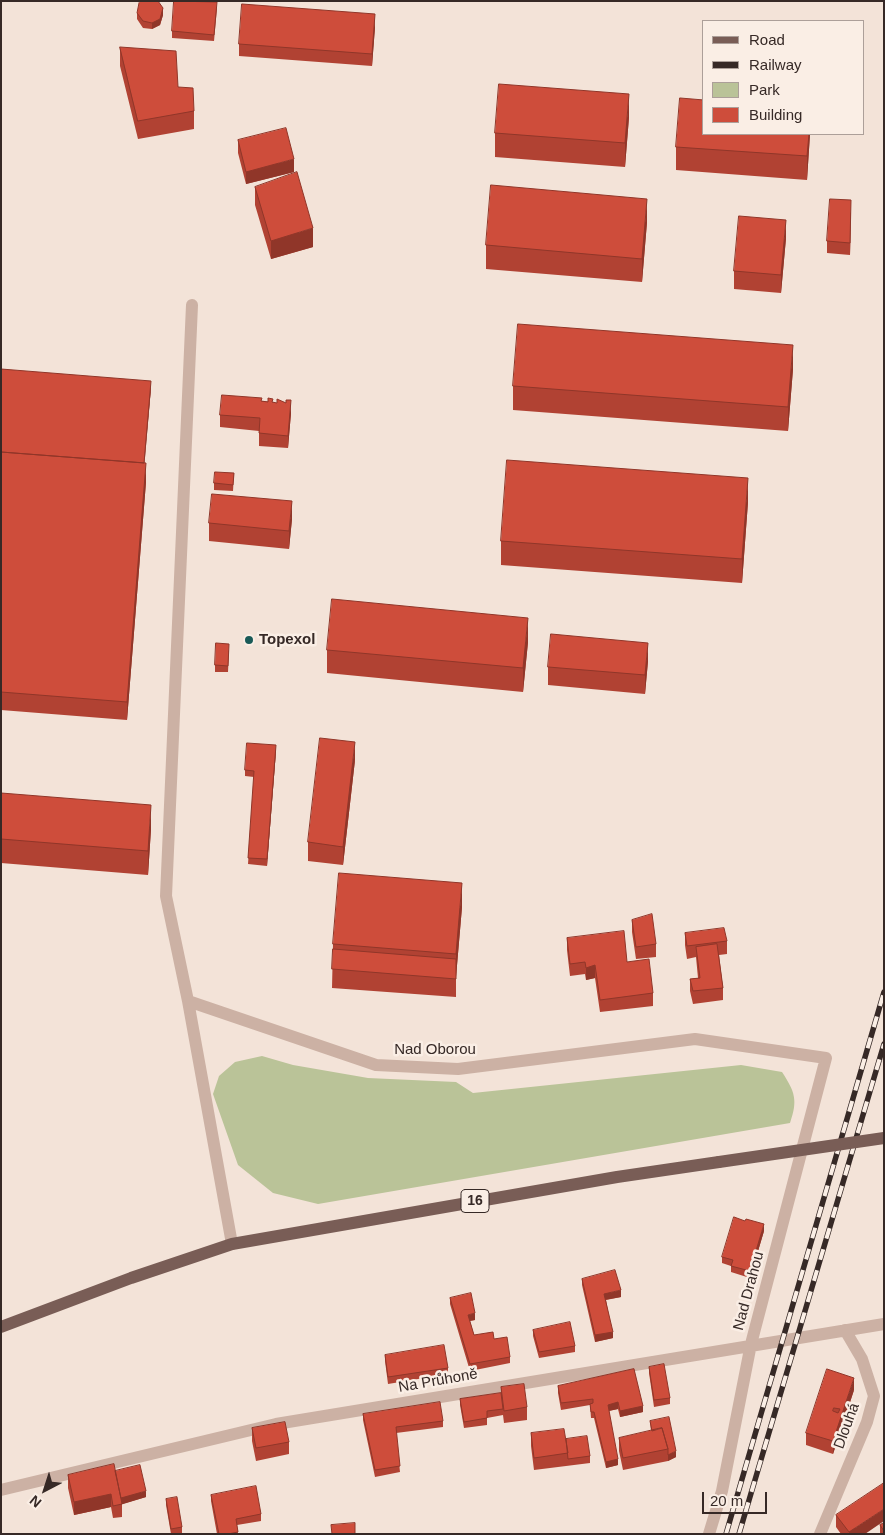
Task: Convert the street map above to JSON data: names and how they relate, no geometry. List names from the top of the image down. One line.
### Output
{"streets":{"main road":["16"],"street":["Nad Oborou","Nad Drahou","Na Průhoně","Dlouhá"]},"crossings":[["Nad Oborou","Nad Drahou"],["Nad Drahou","Na Průhoně"],["Na Průhoně","Dlouhá"]],"places":["Topexol"],"legend":["Road","Railway","Park","Building"],"scale_bar":"20 m","north":"bottom left"}
